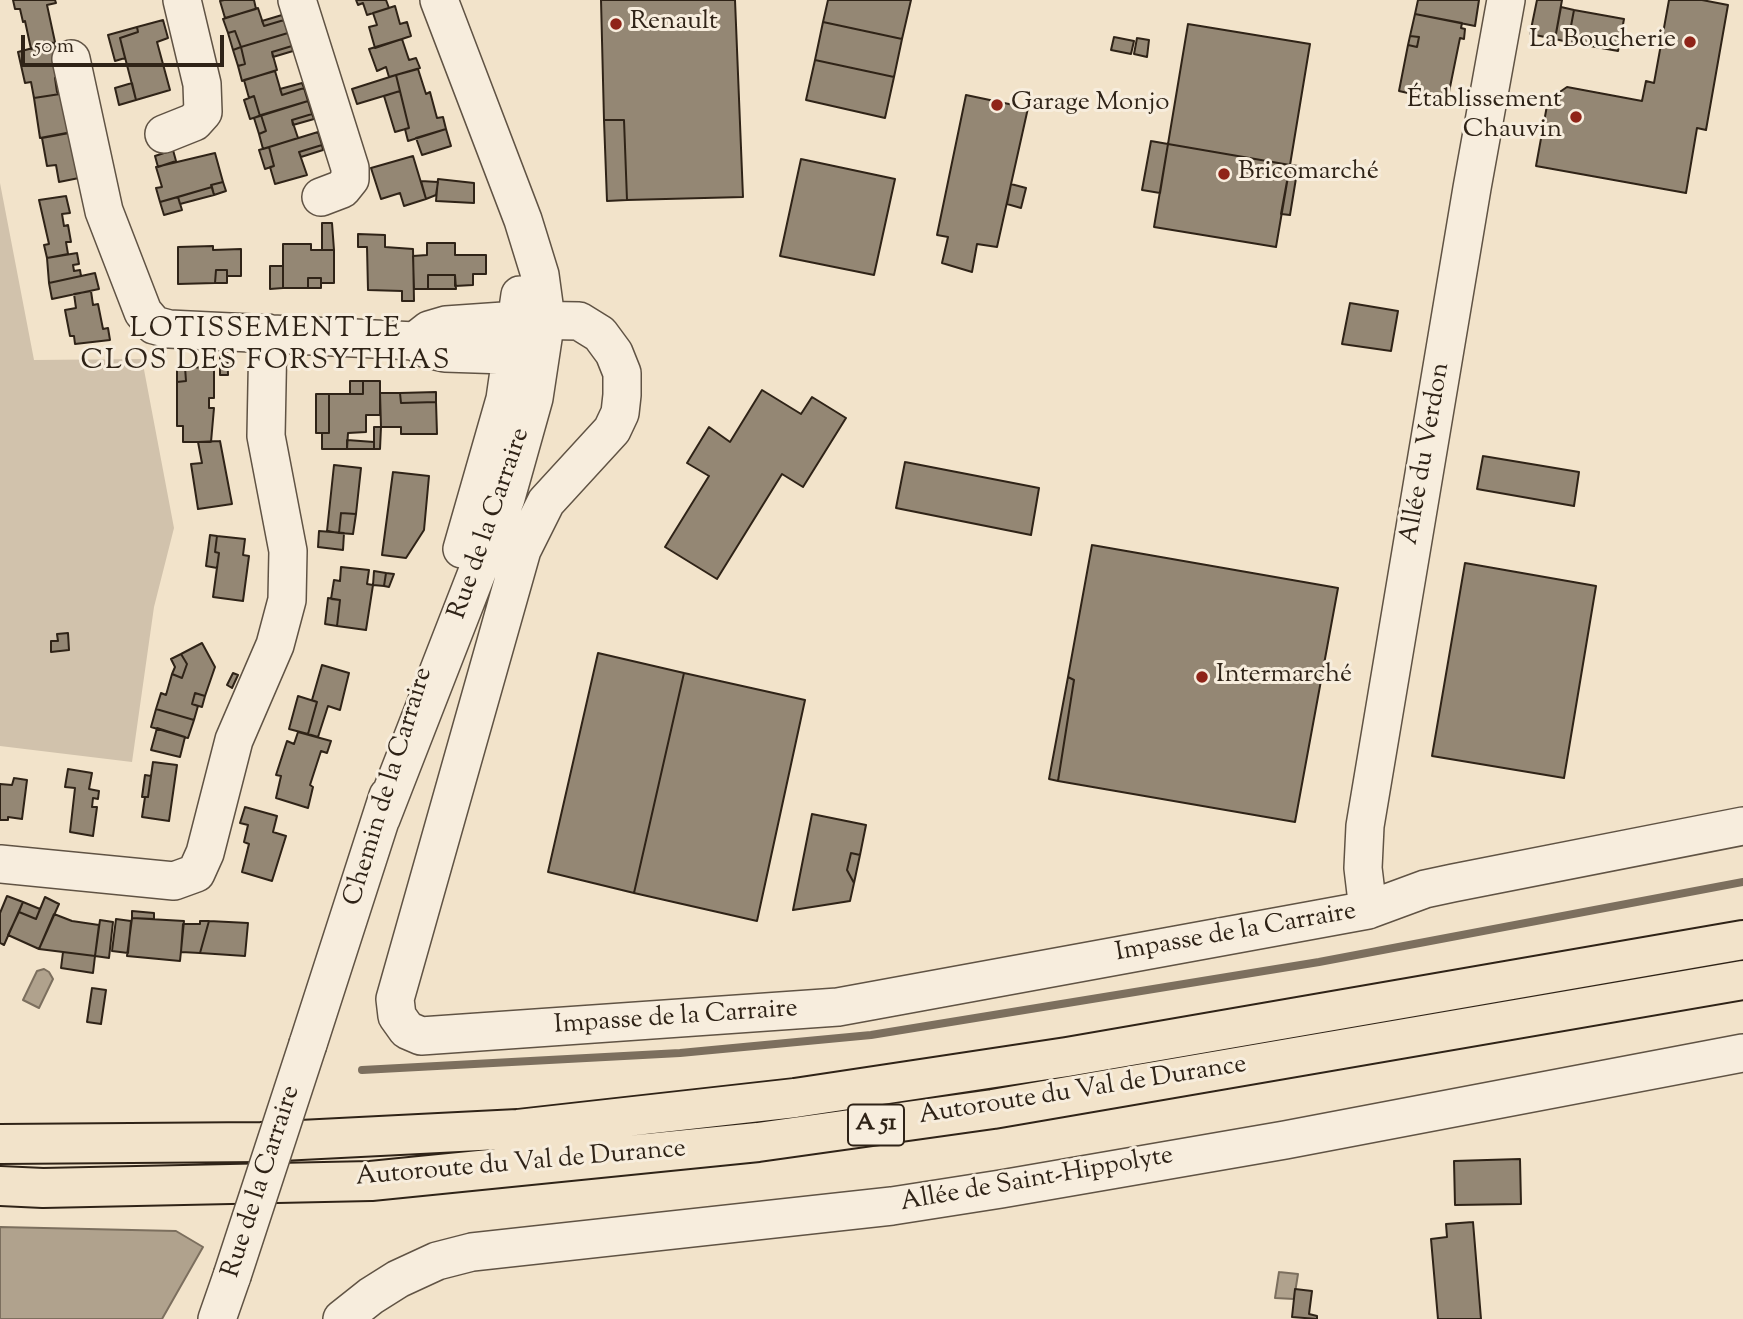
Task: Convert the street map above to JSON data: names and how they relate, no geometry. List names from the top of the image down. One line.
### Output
{"streets":{"highway":["Autoroute du Val de Durance","A 51"],"street":["Allée du Verdon","Rue de la Carraire","Chemin de la Carraire","Impasse de la Carraire","Allée de Saint-Hippolyte"]},"crossings":[["Allée du Verdon","Impasse de la Carraire"],["Rue de la Carraire","Chemin de la Carraire"],["Rue de la Carraire","Impasse de la Carraire"]],"districts":["LOTISSEMENT LE CLOS DES FORSYTHIAS"],"places":["Renault","La Boucherie","Garage Monjo","Établissement Chauvin","Bricomarché","Intermarché"],"scale_bar":"50 m"}
